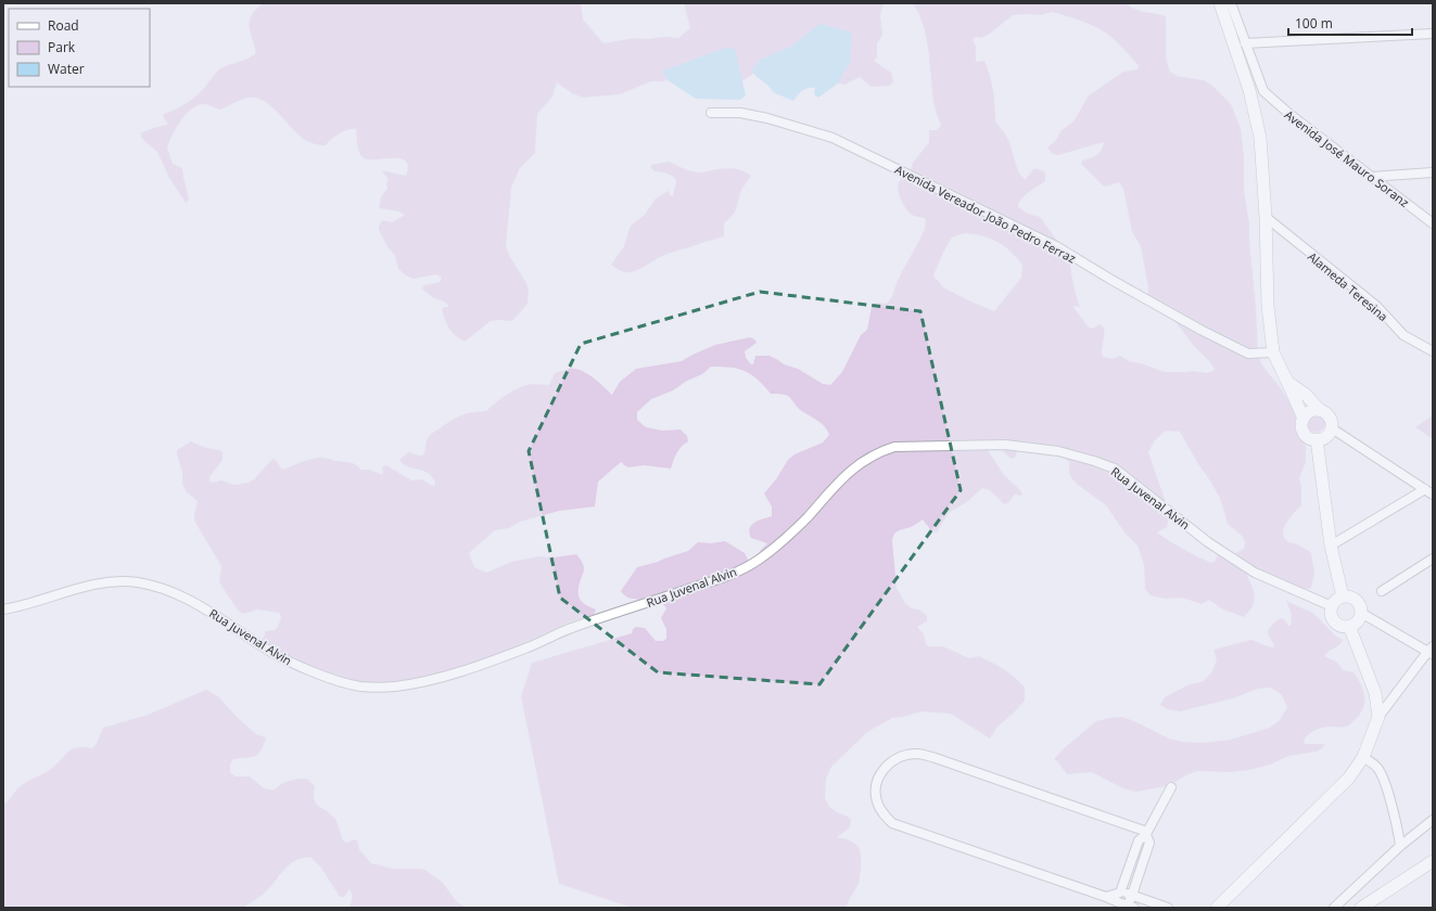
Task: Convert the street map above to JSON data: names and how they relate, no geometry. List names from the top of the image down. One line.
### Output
{"streets":{"street":["Avenida José Mauro Soranz","Avenida Vereador João Pedro Ferraz","Alameda Teresina","Rua Juvenal Alvin"]},"legend":["Road","Park","Water"],"scale_bar":"100 m"}
